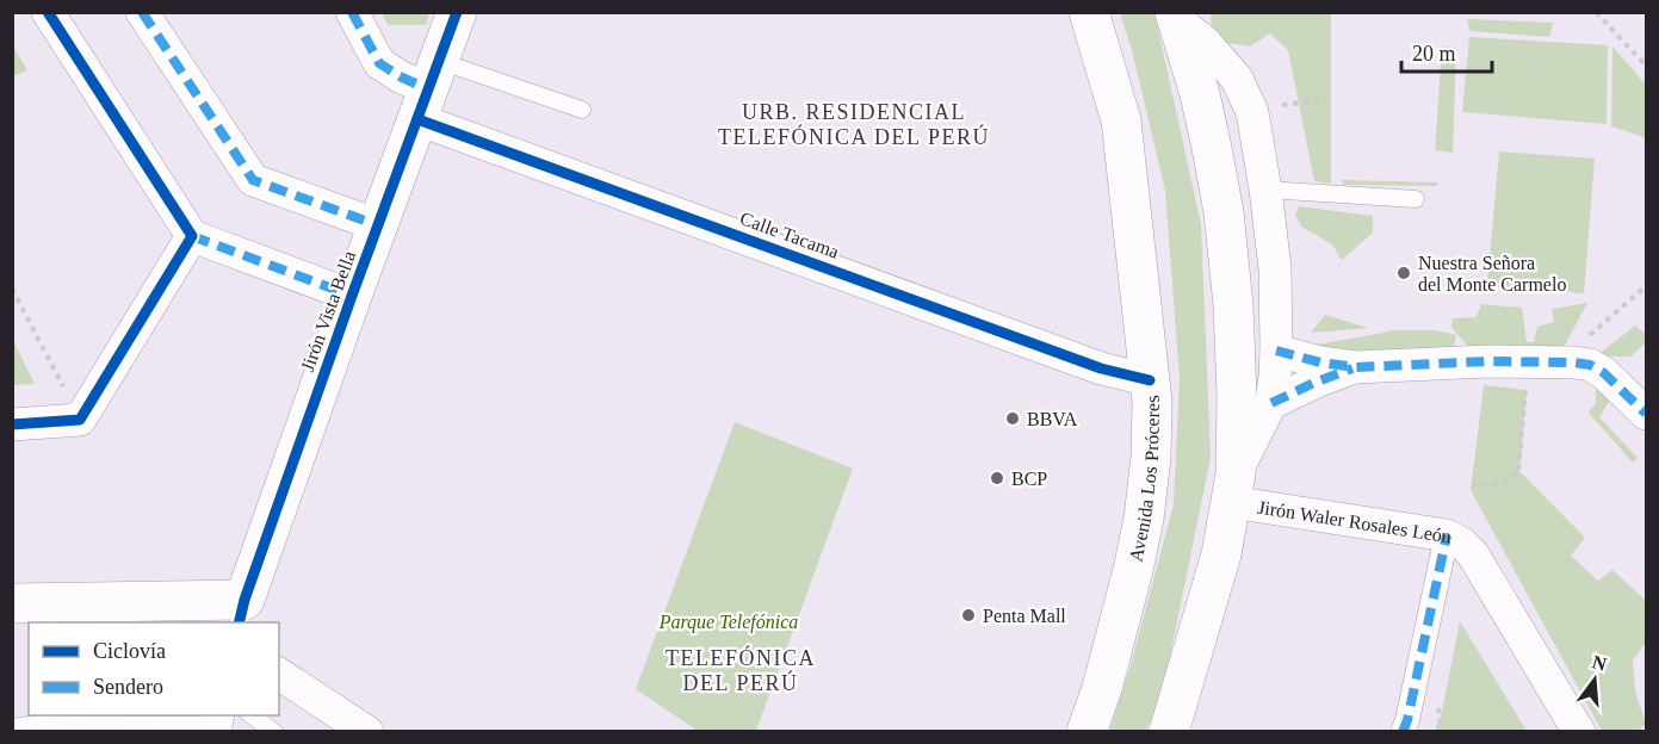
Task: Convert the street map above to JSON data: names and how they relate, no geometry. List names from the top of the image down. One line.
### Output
{"streets":{"main road":["Jirón Vista Bella","Avenida Los Próceres"],"street":["Calle Tacama","Jirón Waler Rosales León"]},"crossings":[["Calle Tacama","Jirón Vista Bella"],["Calle Tacama","Avenida Los Próceres"]],"districts":["URB. RESIDENCIAL TELEFÓNICA DEL PERÚ","TELEFÓNICA DEL PERÚ"],"parks":["Parque Telefónica"],"places":["Nuestra Señora del Monte Carmelo","BBVA","BCP","Penta Mall"],"legend":["Ciclovía","Sendero"],"scale_bar":"20 m","north":"top"}
